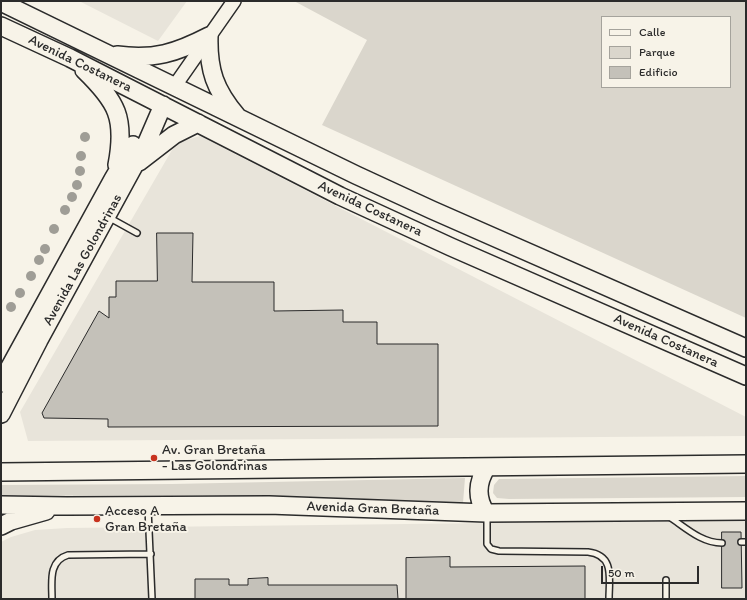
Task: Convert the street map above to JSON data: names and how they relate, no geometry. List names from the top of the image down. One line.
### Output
{"streets":{"main road":["Avenida Costanera","Avenida Las Golondrinas","Avenida Gran Bretaña"]},"crossings":[["Avenida Costanera","Avenida Las Golondrinas"]],"places":["Av. Gran Bretaña - Las Golondrinas","Acceso A Gran Bretaña"],"legend":["Calle","Parque","Edificio"],"scale_bar":"50 m"}
